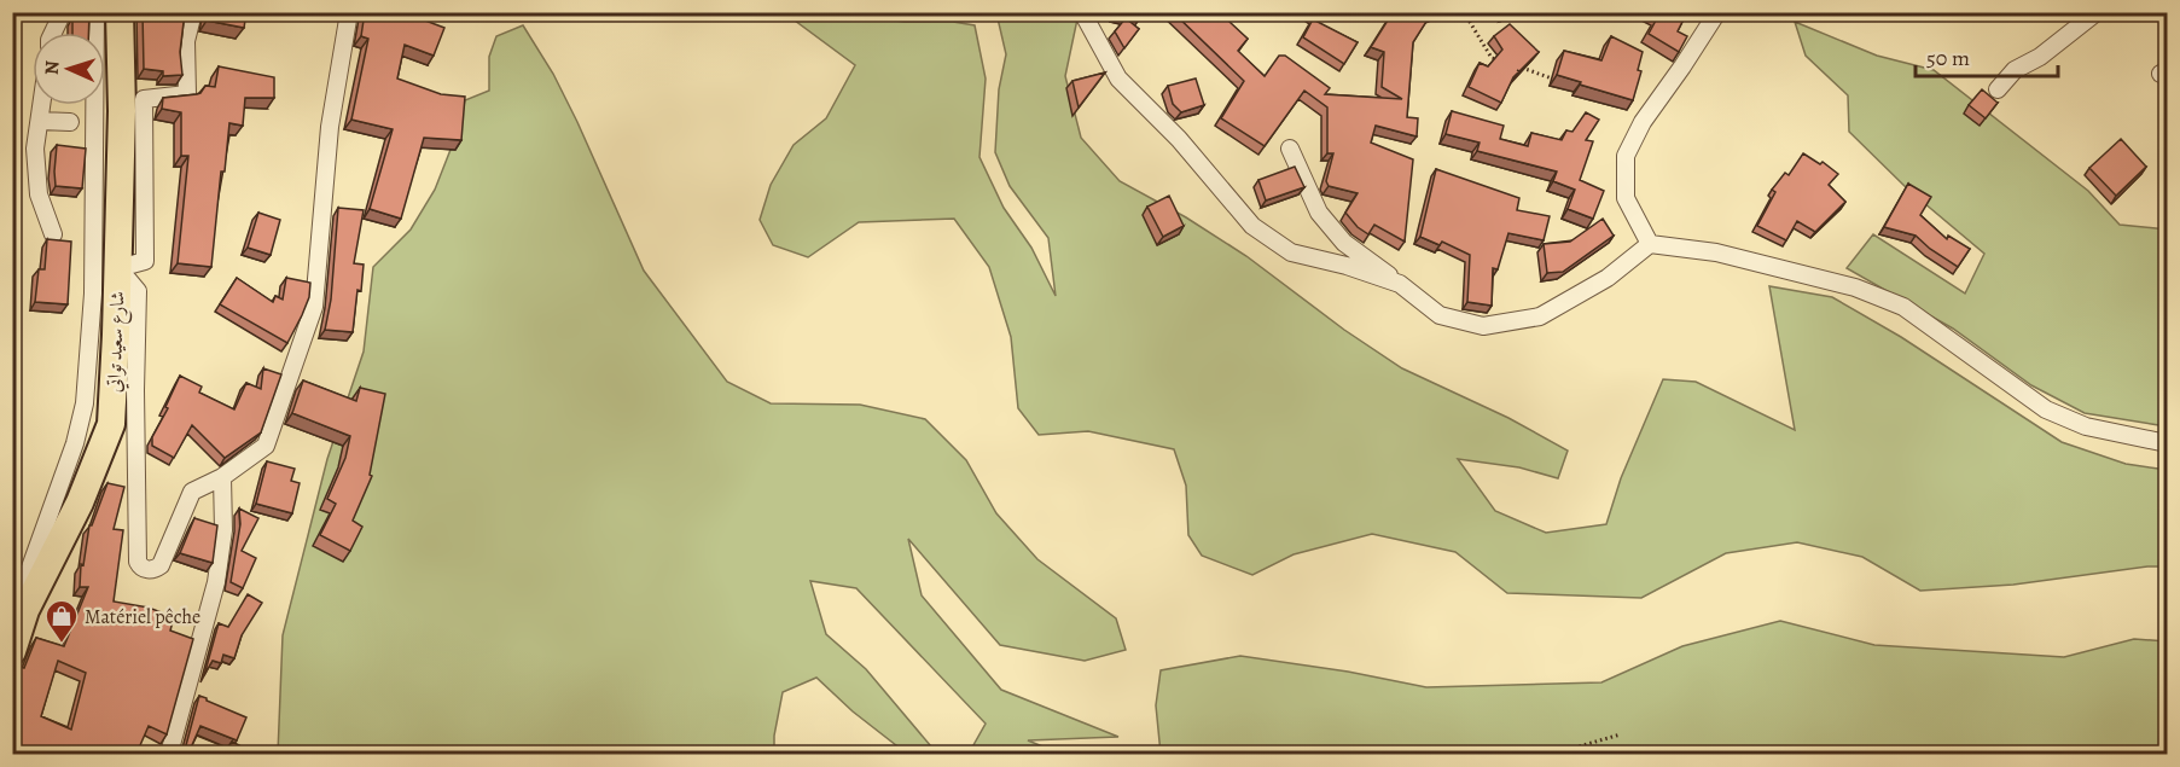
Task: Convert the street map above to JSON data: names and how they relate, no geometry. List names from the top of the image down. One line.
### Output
{"streets":{"main road":["شارع سعيد تواتي"]},"places":{"shop":["Matériel pêche"]},"scale_bar":"50 m","north":"left"}
